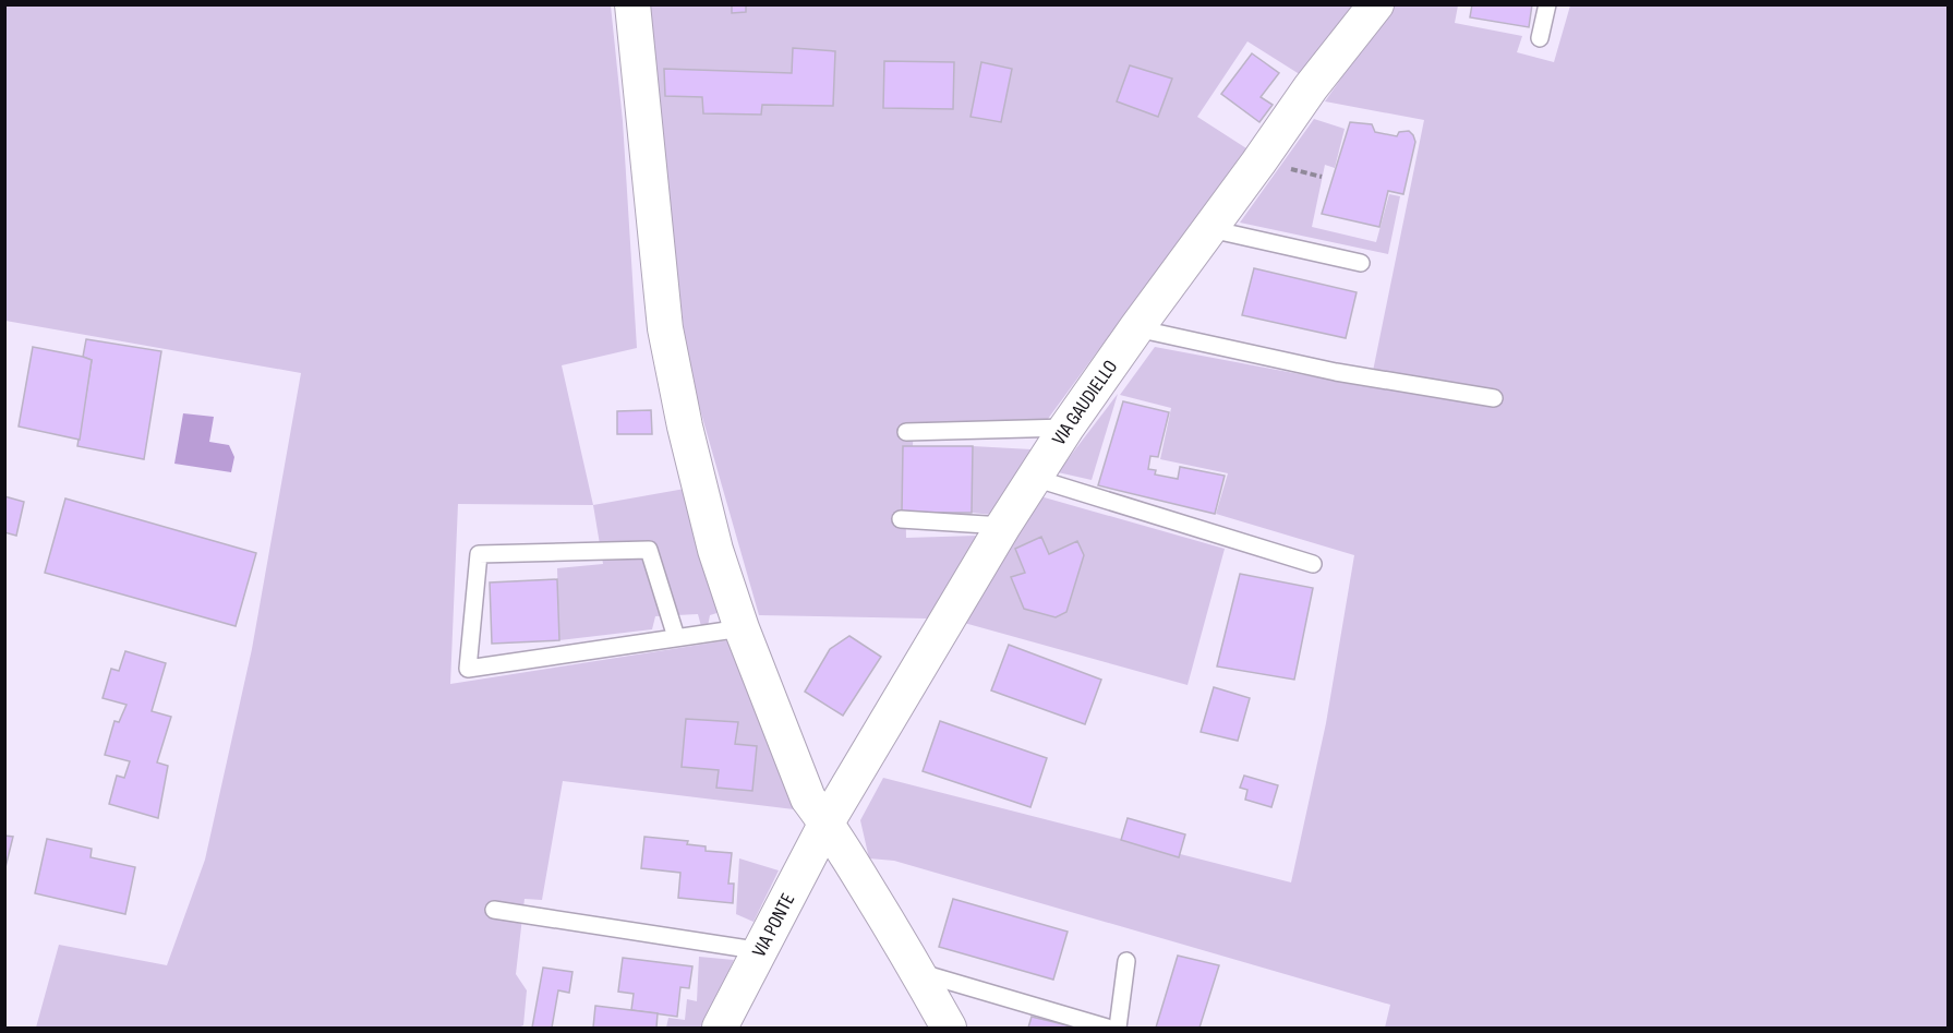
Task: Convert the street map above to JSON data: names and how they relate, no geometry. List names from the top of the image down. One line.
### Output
{"streets":{"street":["VIA GAUDIELLO","VIA PONTE"]},"crossings":[["VIA GAUDIELLO","VIA PONTE"]]}
